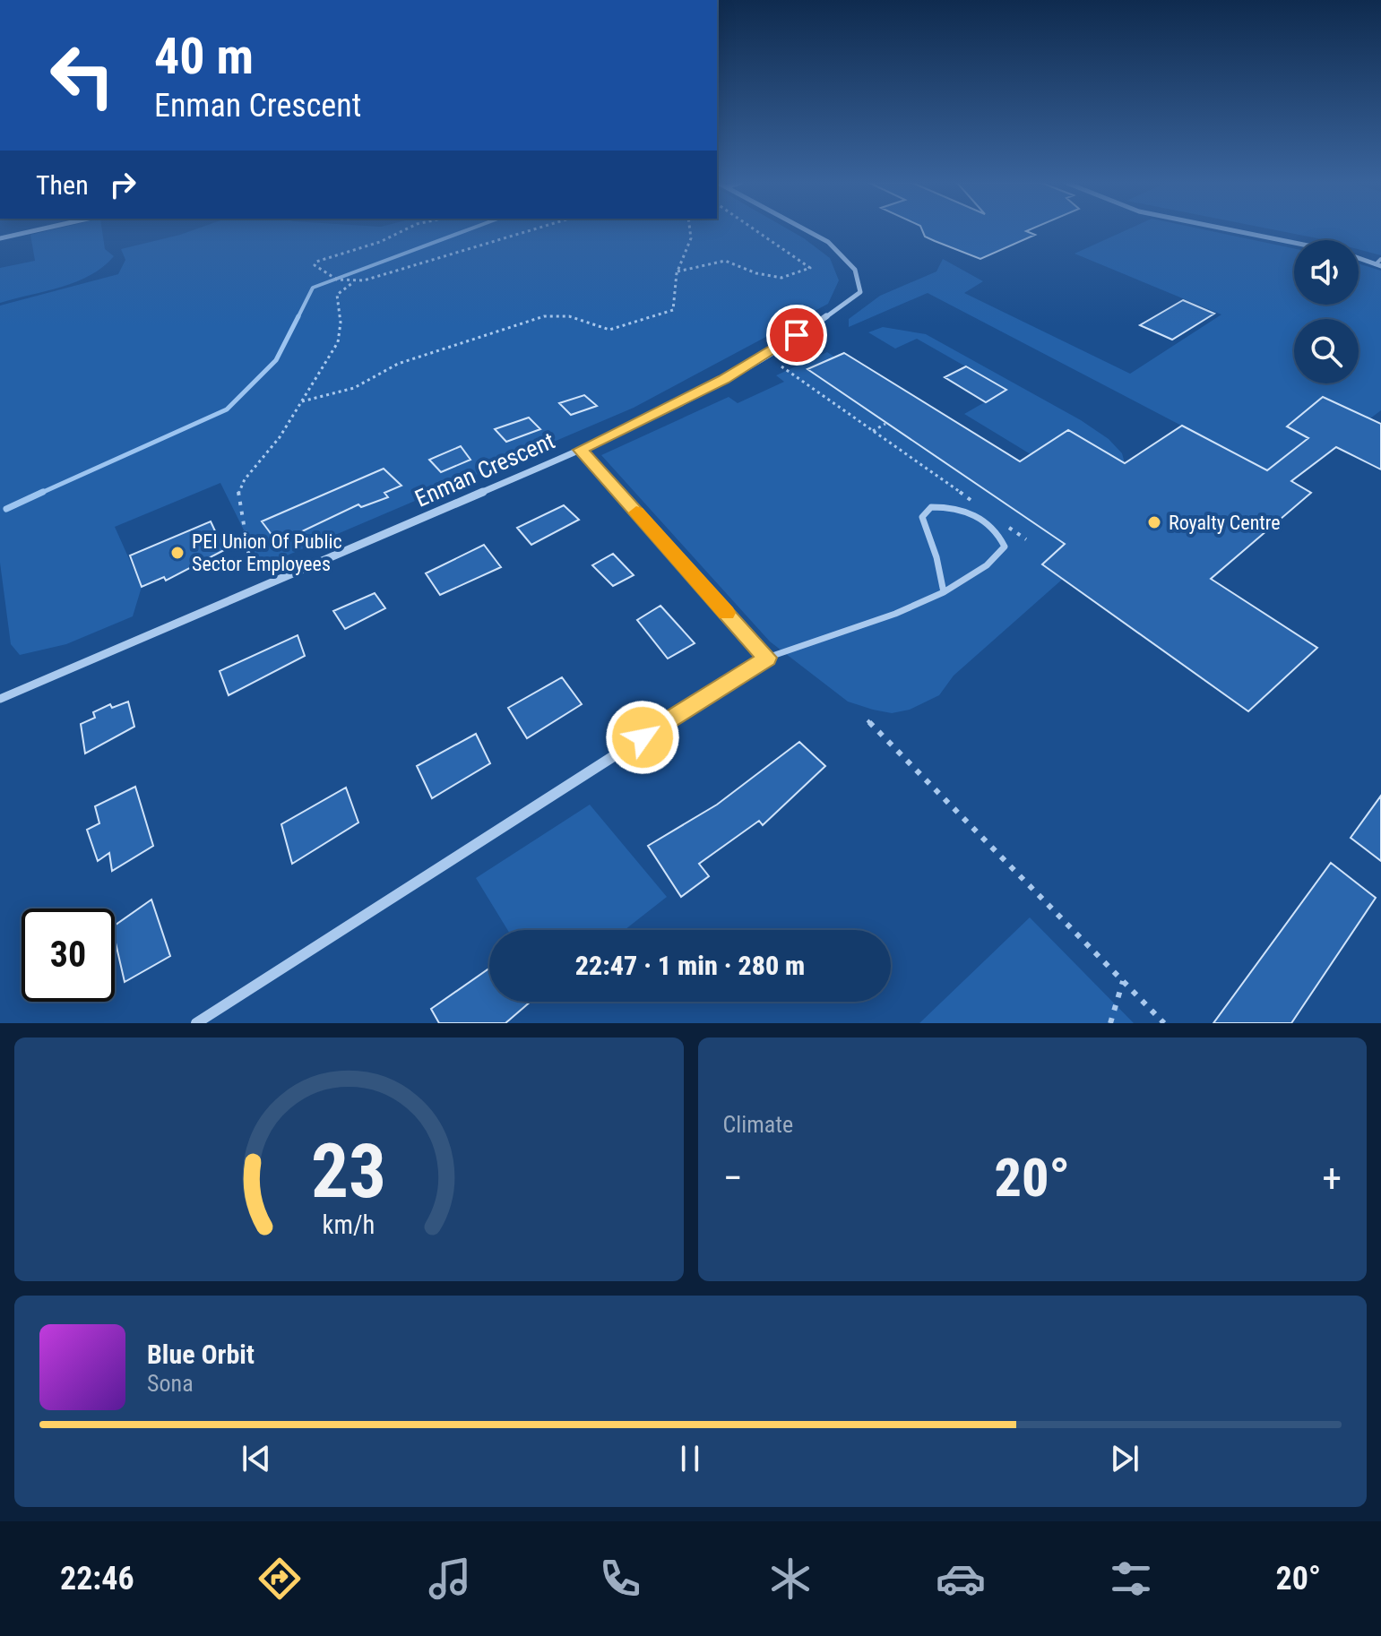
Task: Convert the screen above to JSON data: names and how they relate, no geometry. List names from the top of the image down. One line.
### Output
{"streets":{"street":["Enman Crescent"]},"places":["Royalty Centre","PEI Union Of Public Sector Employees"],"page":{"turn":["40 m","Enman Crescent"],"then":"Then","limit":"30","trip":"22:47 · 1 min · 280 m","tile":"Climate","heat":["−","20°","+"],"song":["Blue Orbit","Sona"],"tabs":["22:46","20°"],"gauge":["23","km/h"]}}
